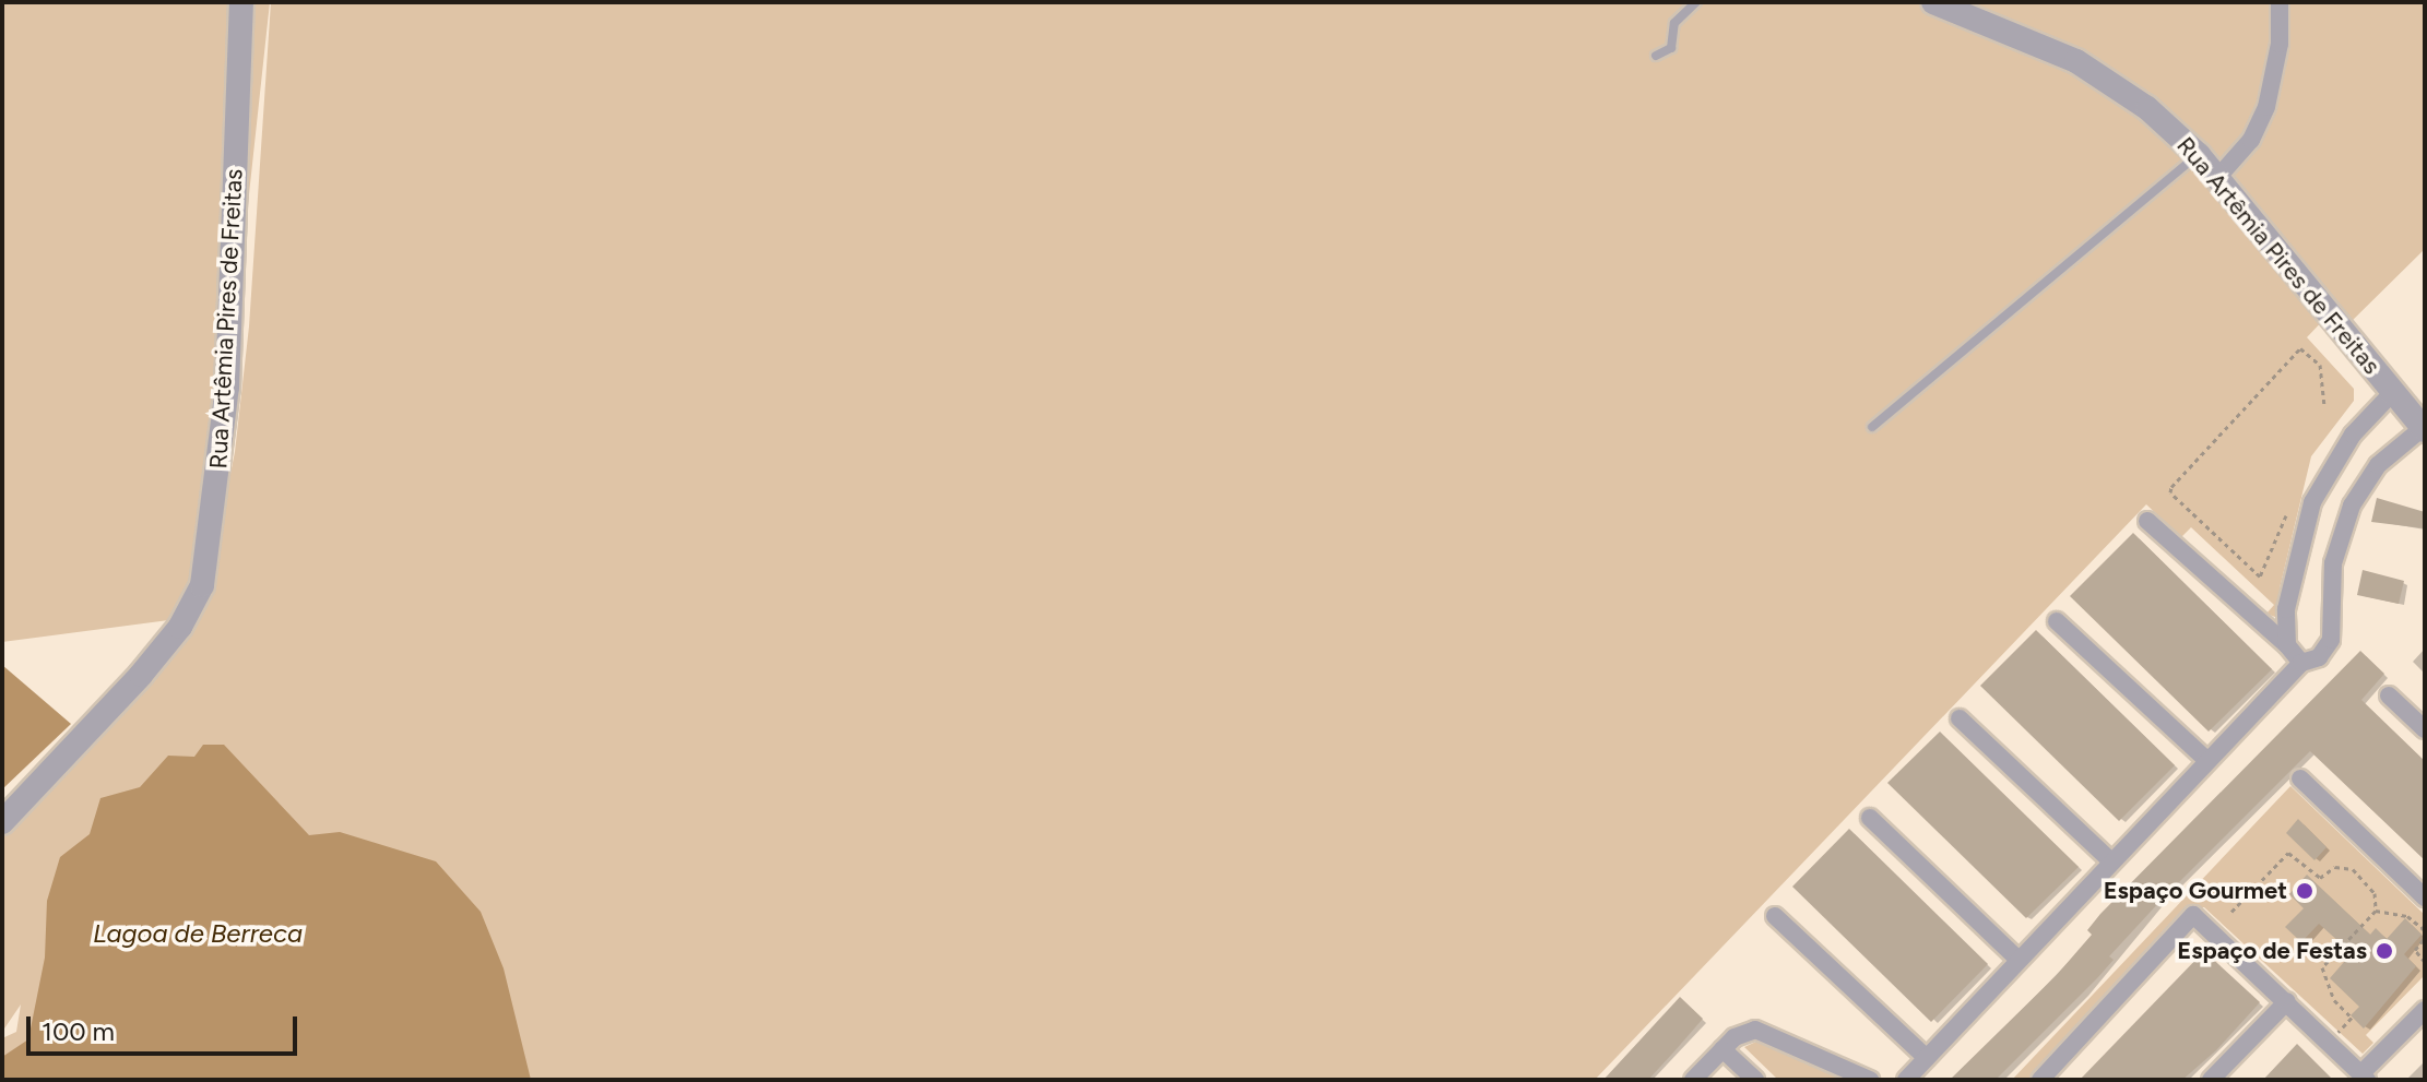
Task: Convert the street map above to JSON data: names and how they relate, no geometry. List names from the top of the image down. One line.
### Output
{"streets":{"street":["Rua Artêmia Pires de Freitas"]},"water":["Lagoa de Berreca"],"places":["Espaço Gourmet","Espaço de Festas"],"scale_bar":"100 m"}
